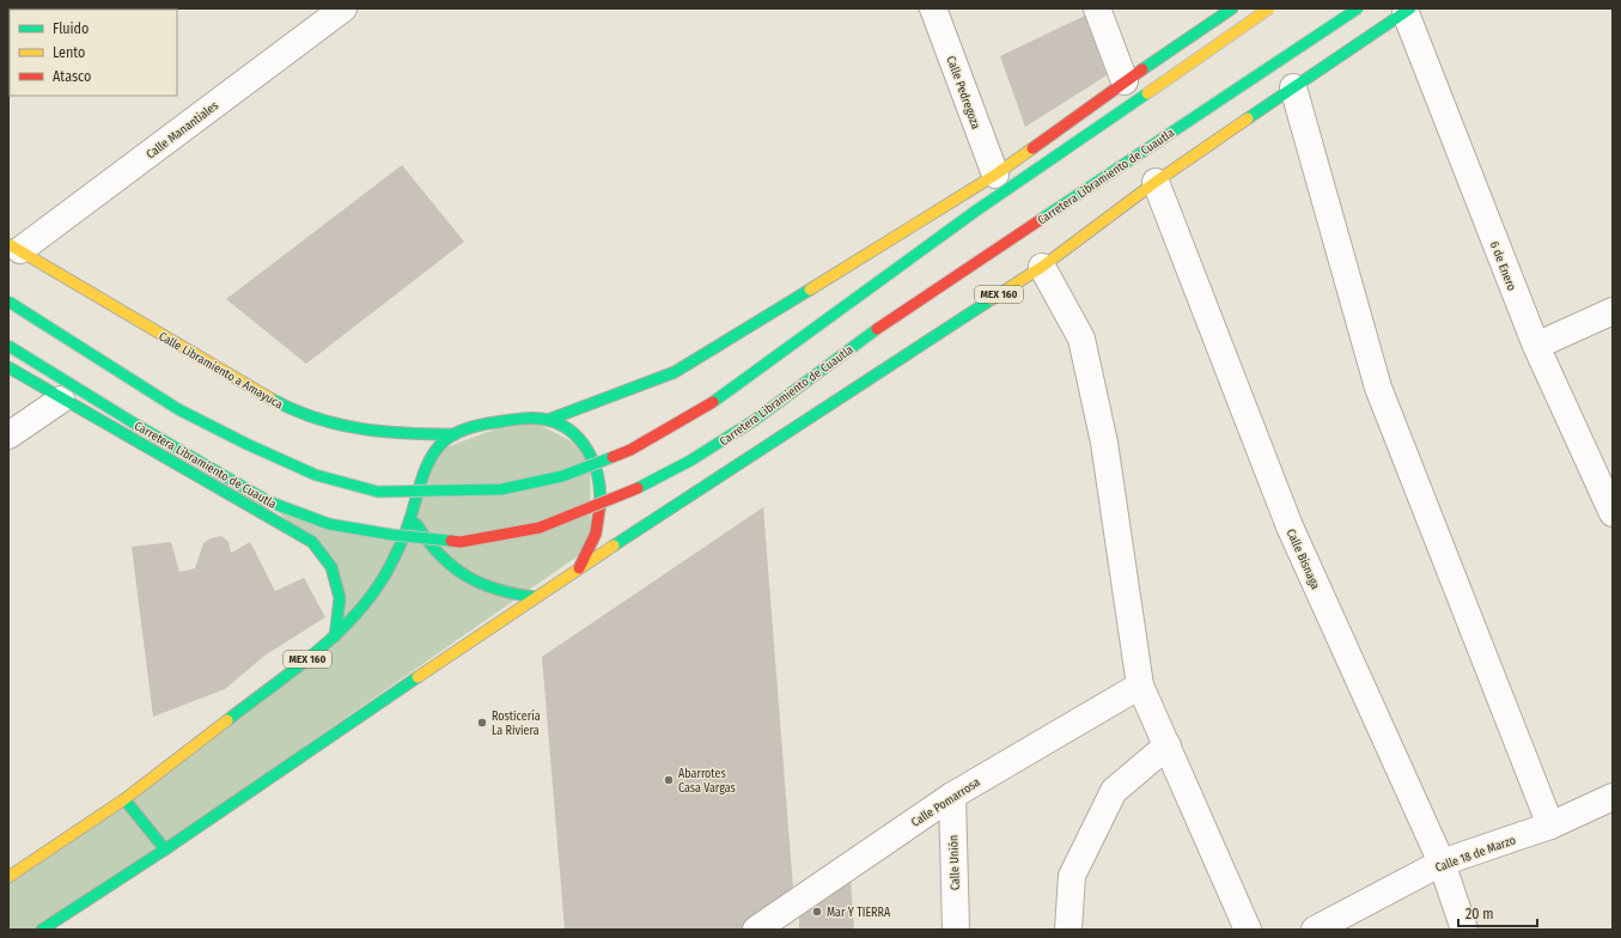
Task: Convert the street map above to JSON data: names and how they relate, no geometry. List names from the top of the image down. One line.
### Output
{"streets":{"main road":["Carretera Libramiento de Cuautla","MEX 160","Calle Libramiento a Amayuca"],"street":["Calle Pedregoza","Calle Manantiales","6 de Enero","Calle Bisnaga","Calle Pomarrosa","Calle 18 de Marzo","Calle Unión"]},"crossings":[["Calle Pedregoza","MEX 160"],["Calle Manantiales","Calle Libramiento a Amayuca"],["6 de Enero","MEX 160"],["MEX 160","Calle Libramiento a Amayuca"],["MEX 160","Calle Bisnaga"],["Calle Bisnaga","Calle 18 de Marzo"],["Calle Pomarrosa","Calle Unión"]],"places":["Rosticería La Riviera","Abarrotes Casa Vargas","Mar Y TIERRA"],"legend":["Fluido","Lento","Atasco"],"scale_bar":"20 m"}
